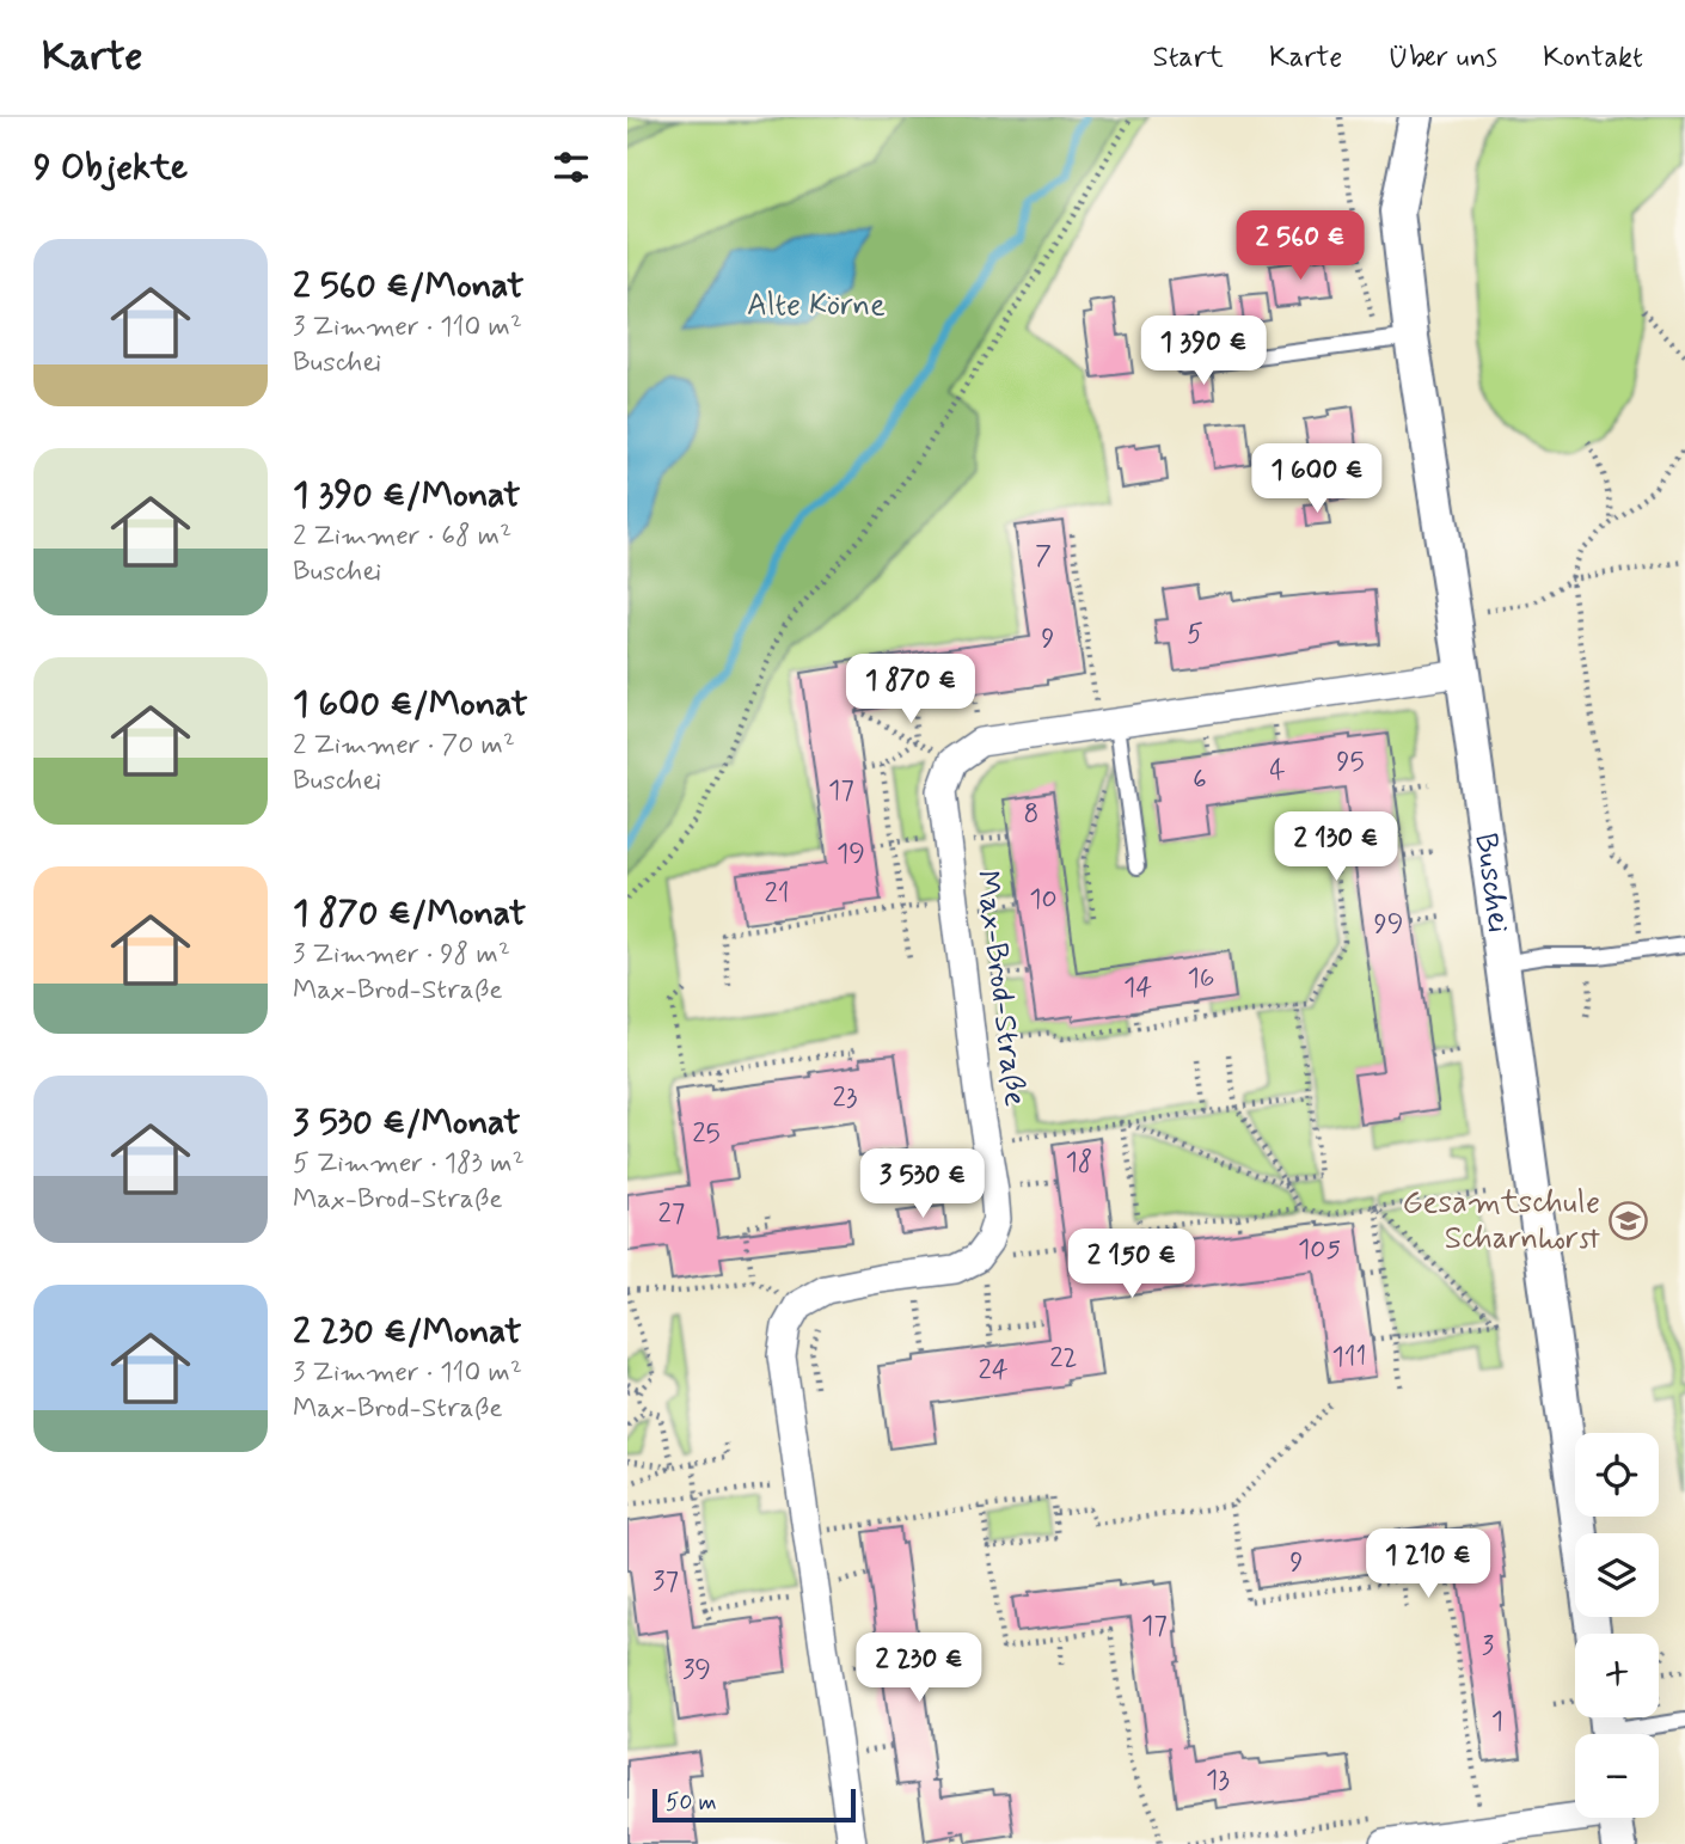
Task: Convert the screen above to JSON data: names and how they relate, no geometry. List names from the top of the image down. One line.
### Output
{"streets":{"street":["Buschei","Max-Brod-Straße"]},"parks":["Alte Körne"],"places":{"school or university":["Gesamtschule Scharnhorst"]},"house_numbers":["7","5","9","95","4","6","17","8","19","21","10","99","16","14","23","25","18","27","105","111","22","24","9","37","17","3","39","1","13"],"scale_bar":"50 m","page":{"header":"Karte","nav":["Start","Karte","Über uns","Kontakt"],"heading":"9 Objekte","price":["2 560 €","1 390 €","1 600 €","1 870 €","2 130 €","3 530 €","2 150 €","1 210 €","2 230 €"],"list":[{"name":"2 560 €/Monat","note":"3 Zimmer · 110 m² · Buschei"},{"name":"1 390 €/Monat","note":"2 Zimmer · 68 m² · Buschei"},{"name":"1 600 €/Monat","note":"2 Zimmer · 70 m² · Buschei"},{"name":"1 870 €/Monat","note":"3 Zimmer · 98 m² · Max-Brod-Straße"},{"name":"3 530 €/Monat","note":"5 Zimmer · 183 m² · Max-Brod-Straße"},{"name":"2 230 €/Monat","note":"3 Zimmer · 110 m² · Max-Brod-Straße"}],"map_buttons":["+","−"],"scale":"50 m"}}
